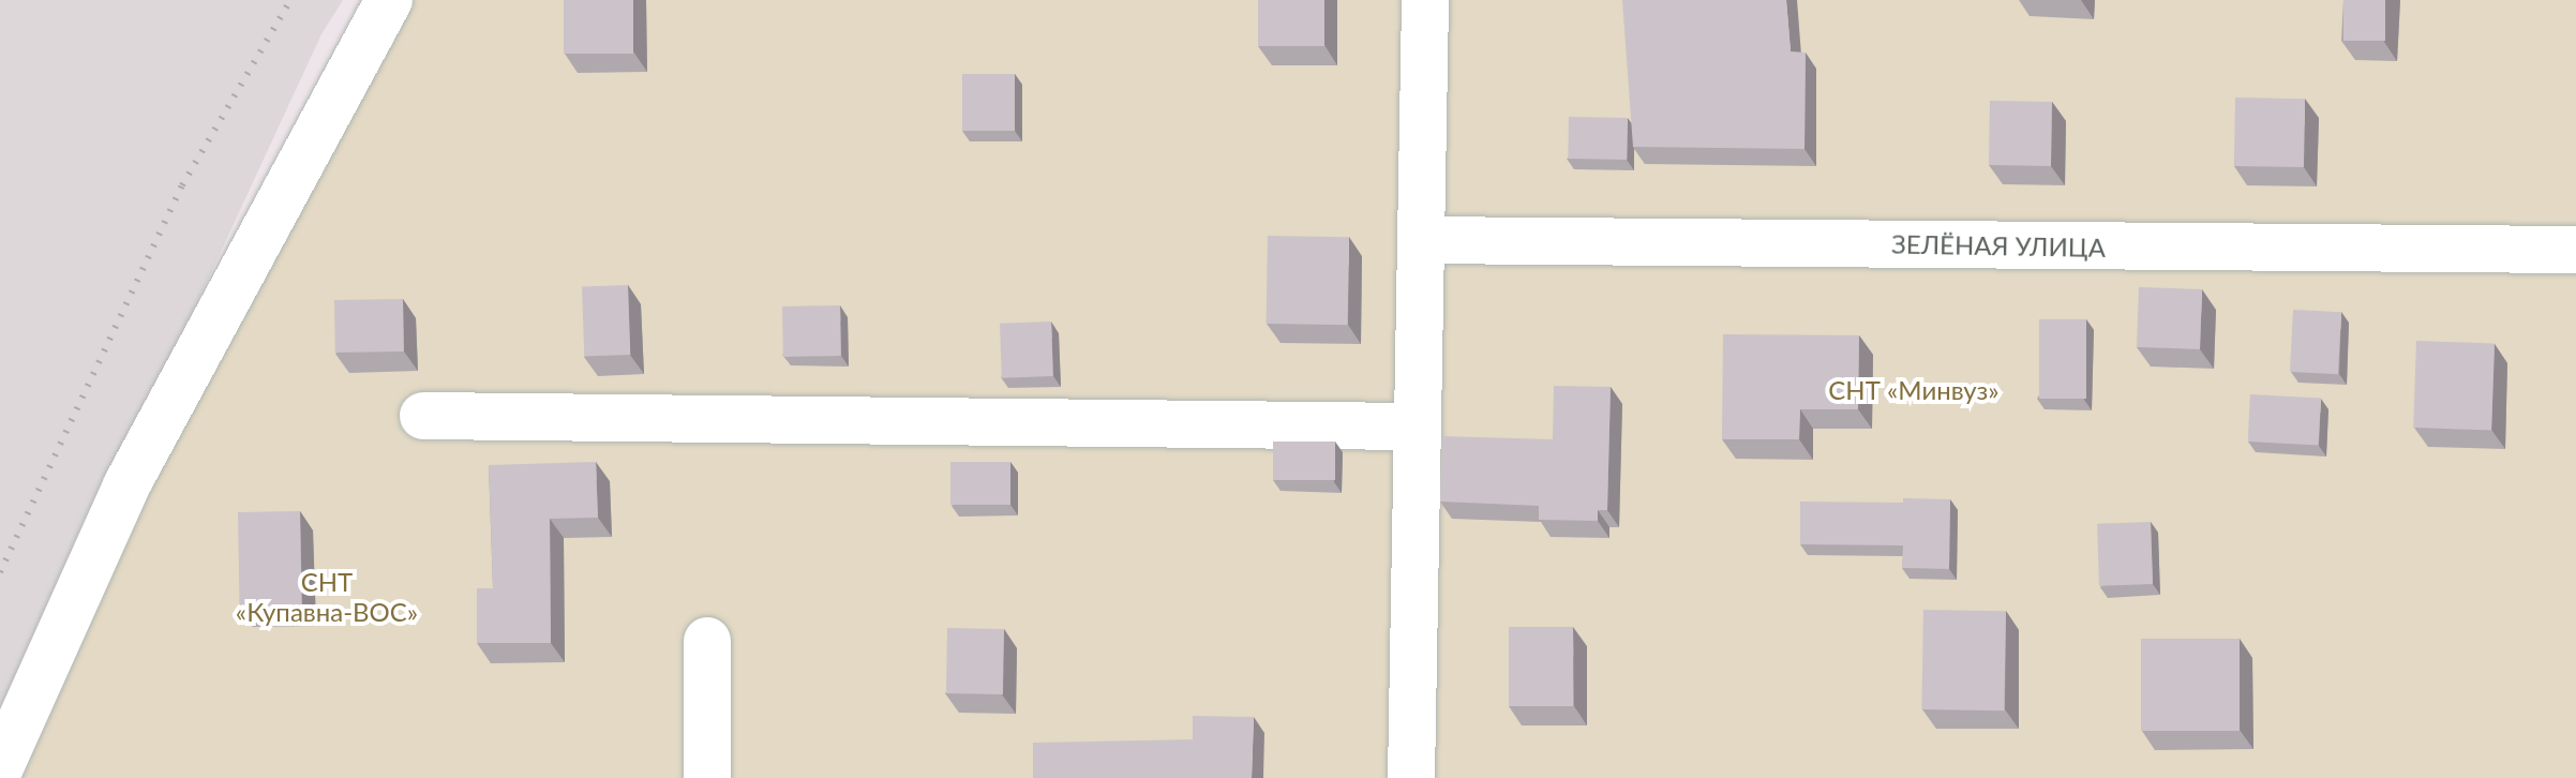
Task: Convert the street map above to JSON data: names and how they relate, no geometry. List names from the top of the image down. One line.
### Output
{"streets":{"street":["ЗЕЛЁНАЯ УЛИЦА"]},"parks":["СНТ «Минвуз»","СНТ «Купавна-ВОС»"]}
